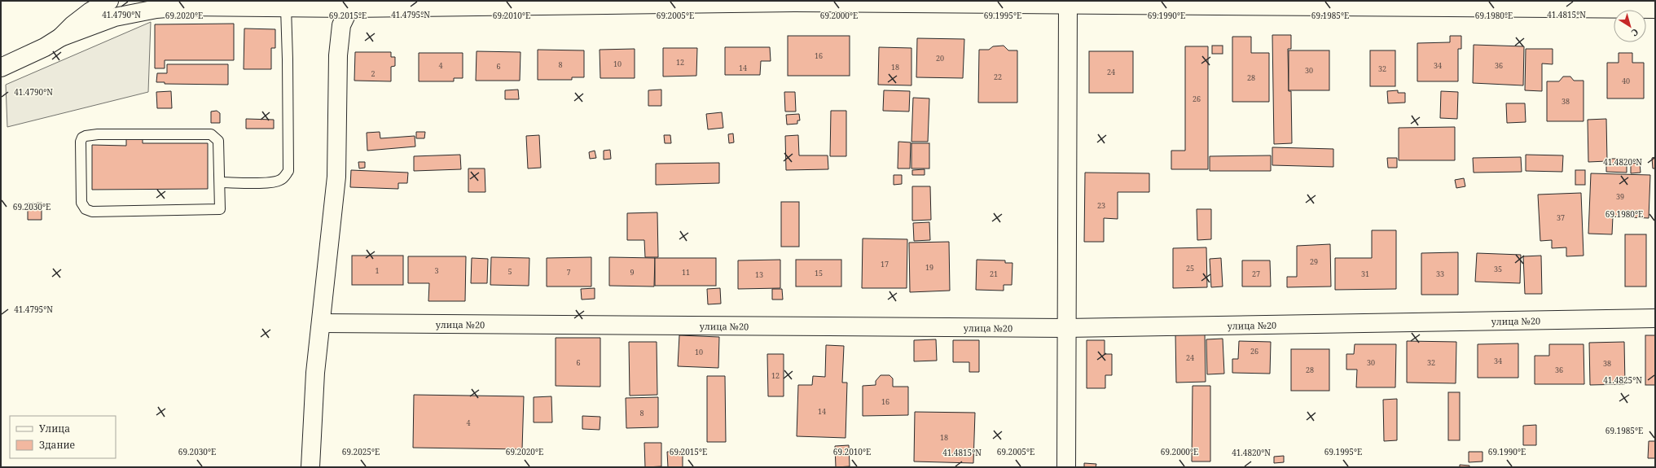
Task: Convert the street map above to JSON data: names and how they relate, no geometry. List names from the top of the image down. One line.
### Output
{"streets":{"street":["улица №20"]},"house_numbers":["16","20","12","10","8","4","34","36","6","18","14","32","30","24","2","22","28","40","26","38","39","23","37","29","17","19","25","35","1","3","5","7","9","11","15","21","27","31","33","13","26","10","24","34","6","30","32","38","28","36","12","16","14","8","4","18"],"legend":["Улица","Здание"],"north":"bottom right","coordinates":["41.4790°N","41.4795°N","41.4815°N","69.2020°E","69.2015°E","69.2010°E","69.2005°E","69.2000°E","69.1995°E","69.1990°E","69.1985°E","69.1980°E","41.4820°N","69.2030°E","41.4825°N","69.2025°E"]}
